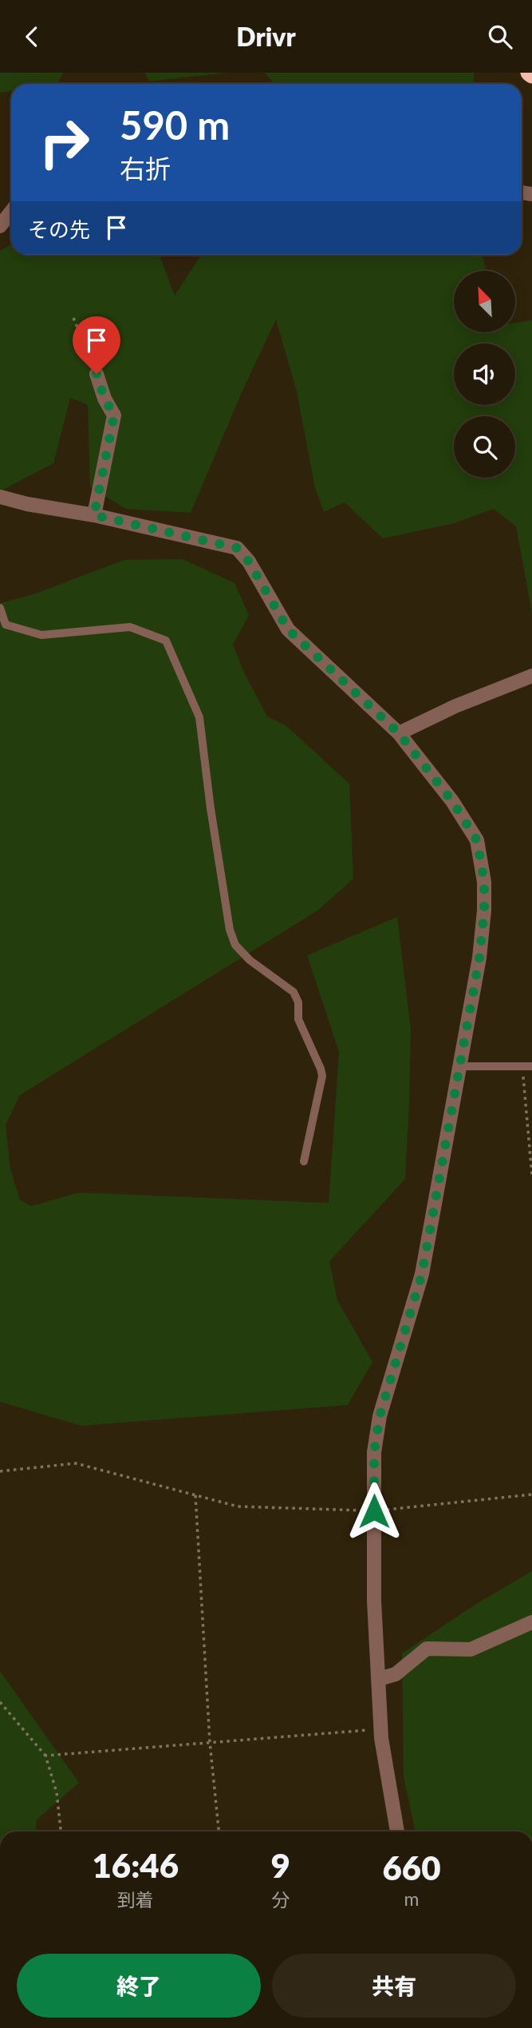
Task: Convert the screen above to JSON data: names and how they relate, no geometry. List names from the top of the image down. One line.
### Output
{"north":"top left","page":{"header":"Drivr","turn":["590 m","右折"],"then":"その先","eta":["16:46","到着","9","分","660","m"],"buttons":["終了","共有"]}}
